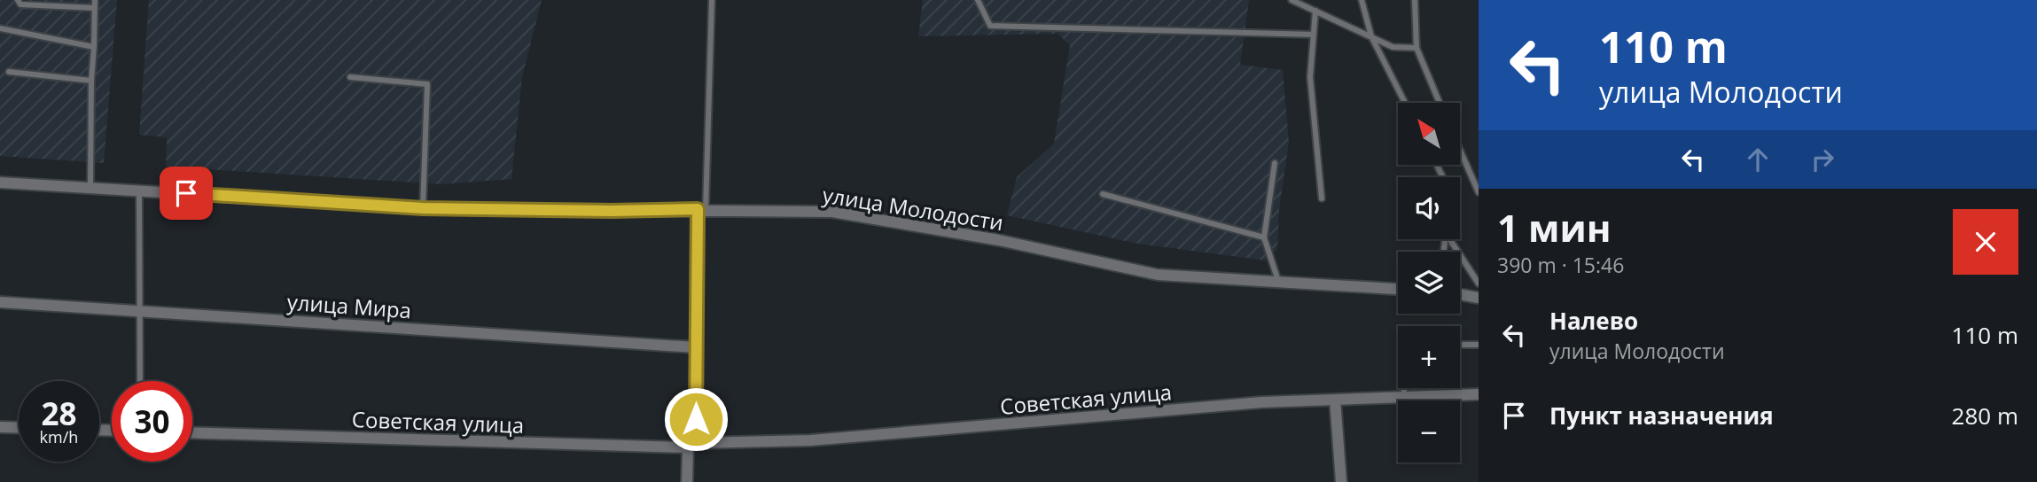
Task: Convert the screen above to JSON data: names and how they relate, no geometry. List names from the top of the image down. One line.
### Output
{"streets":{"street":["улица Молодости","улица Мира","Советская улица"]},"north":"top left","page":{"turn":["110 m","улица Молодости"],"map_buttons":["+","−"],"heading":["1 мин","390 m · 15:46"],"list":[{"name":"Налево","note":"улица Молодости","value":"110 m"},{"name":"Пункт назначения","value":"280 m"}],"speed":"28 km/h","limit":"30"}}
